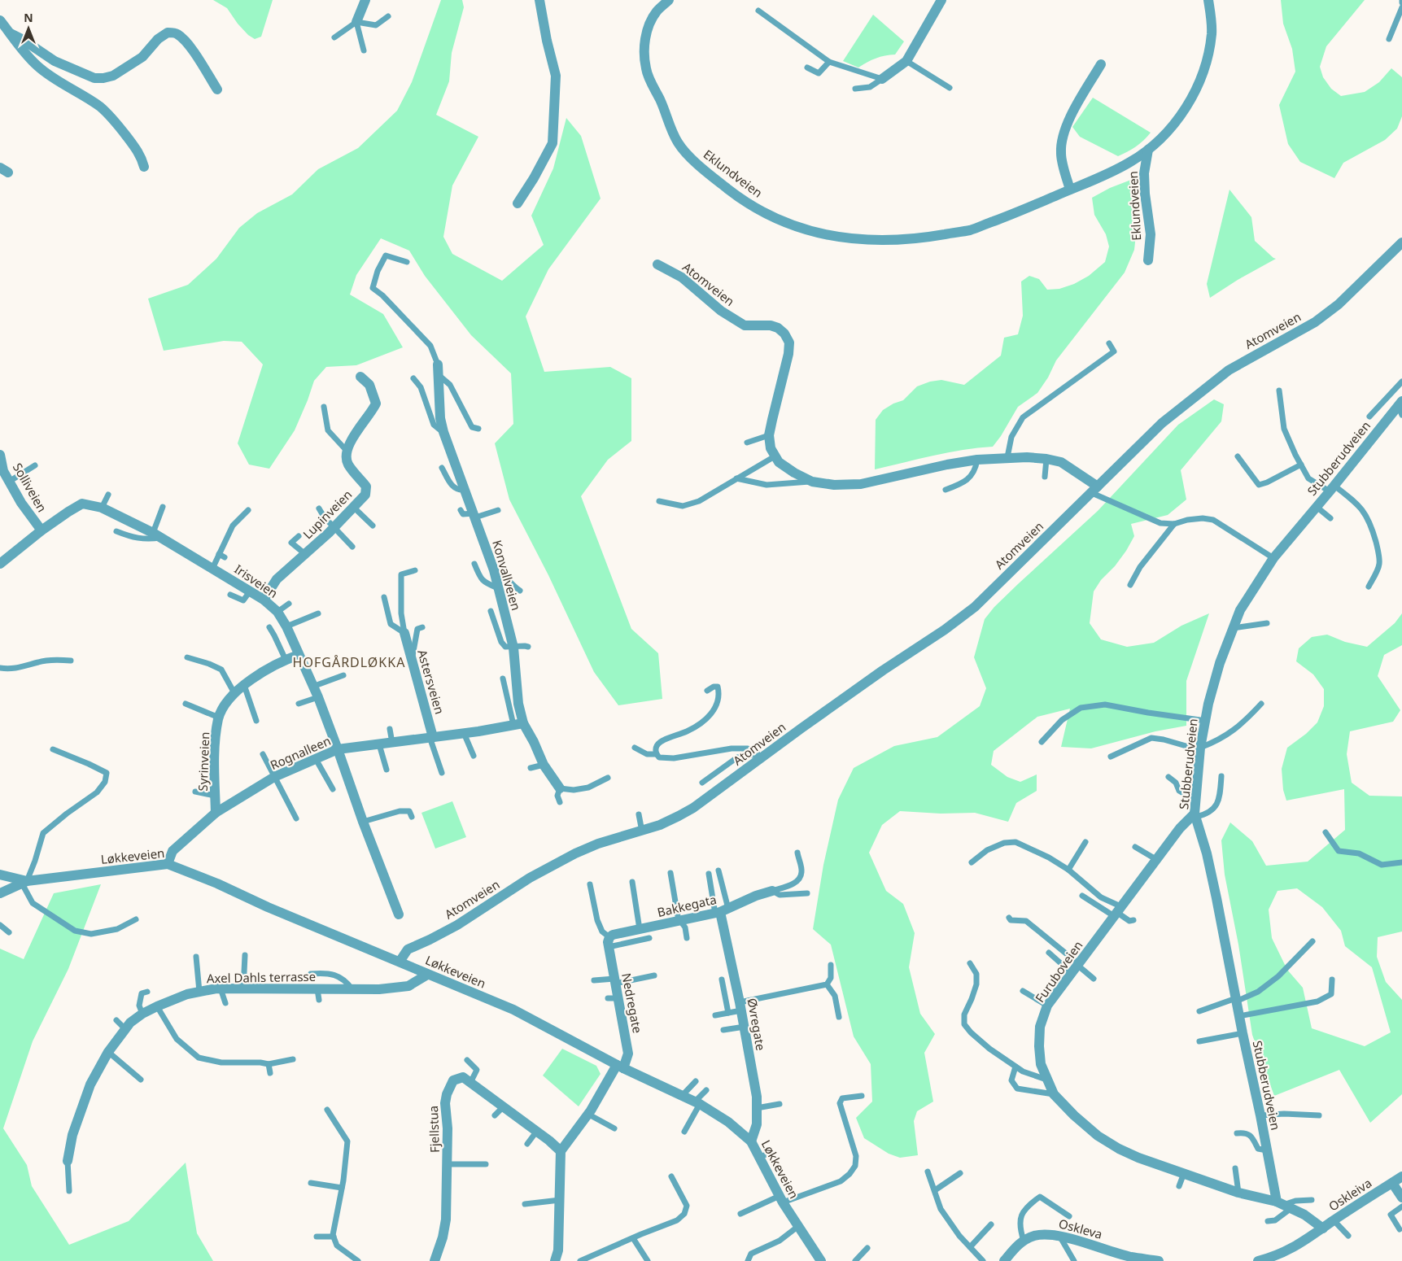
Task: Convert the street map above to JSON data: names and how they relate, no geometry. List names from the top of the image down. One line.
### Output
{"streets":{"street":["Eklundveien","Atomveien","Stubberudveien","Solliveien","Lupinveien","Konvallveien","Irisveien","Astersveien","Rognalleen","Syrinveien","Løkkeveien","Bakkegata","Furuboveien","Axel Dahls terrasse","Nedregate","Øvregate","Fjellstua","Oskleiva","Oskleva"]},"crossings":[["Atomveien","Løkkeveien"],["Stubberudveien","Furuboveien"],["Solliveien","Irisveien"],["Lupinveien","Irisveien"],["Konvallveien","Rognalleen"],["Irisveien","Rognalleen"],["Irisveien","Syrinveien"],["Astersveien","Rognalleen"],["Rognalleen","Syrinveien"],["Rognalleen","Løkkeveien"],["Løkkeveien","Axel Dahls terrasse"],["Løkkeveien","Nedregate"],["Løkkeveien","Øvregate"],["Bakkegata","Nedregate"],["Bakkegata","Øvregate"]],"districts":["HOFGÅRDLØKKA"],"north":"top"}
